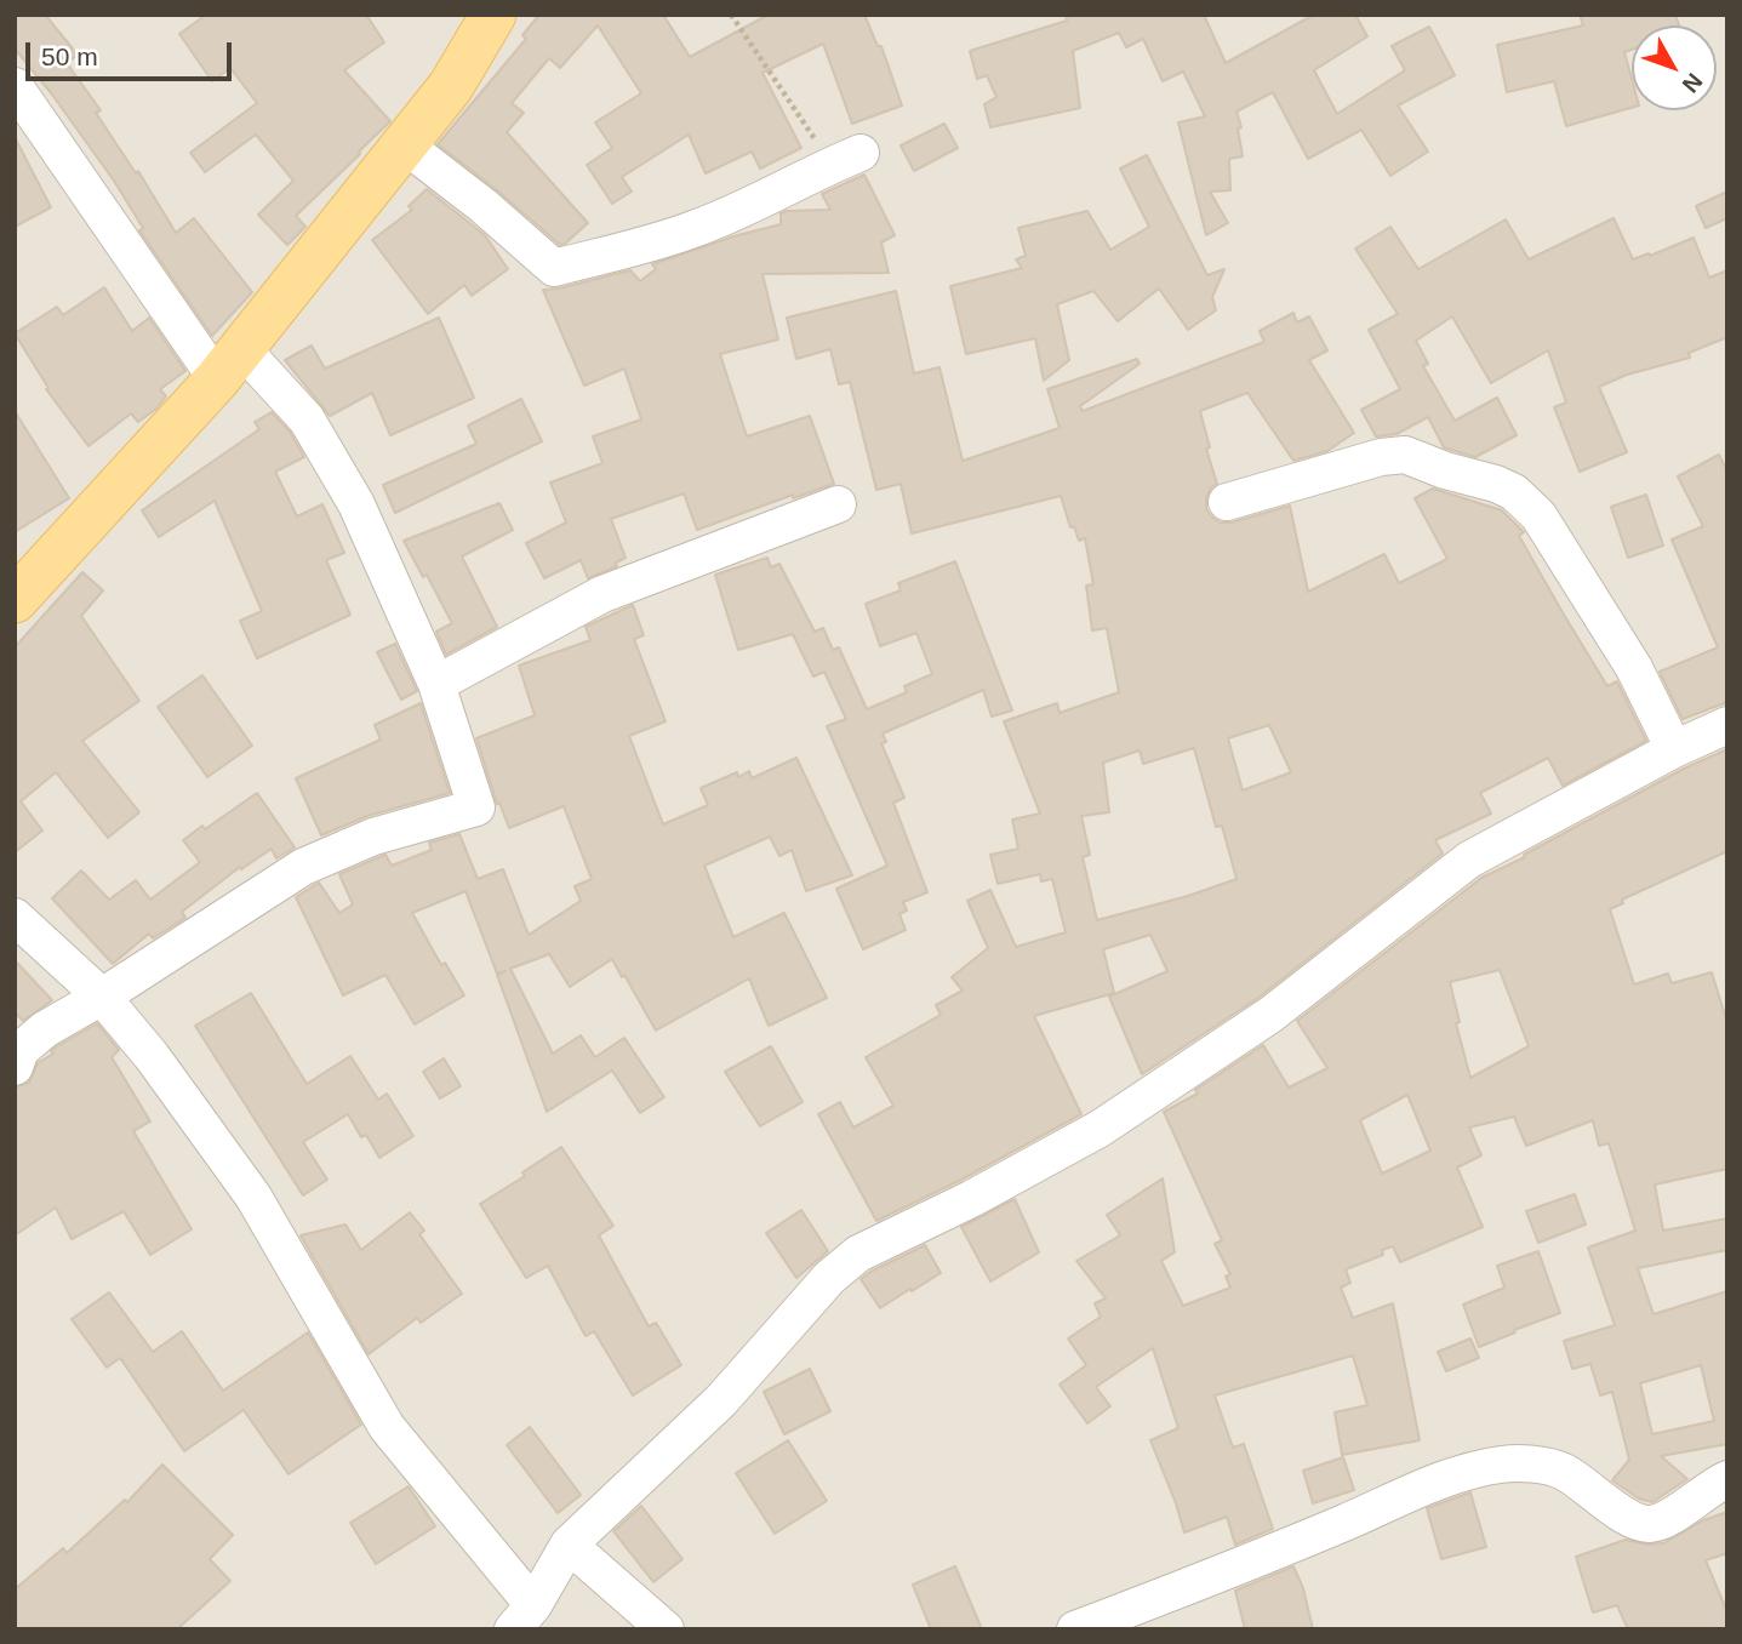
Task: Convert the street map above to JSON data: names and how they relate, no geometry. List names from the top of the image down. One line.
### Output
{"scale_bar":"50 m","north":"bottom right"}
